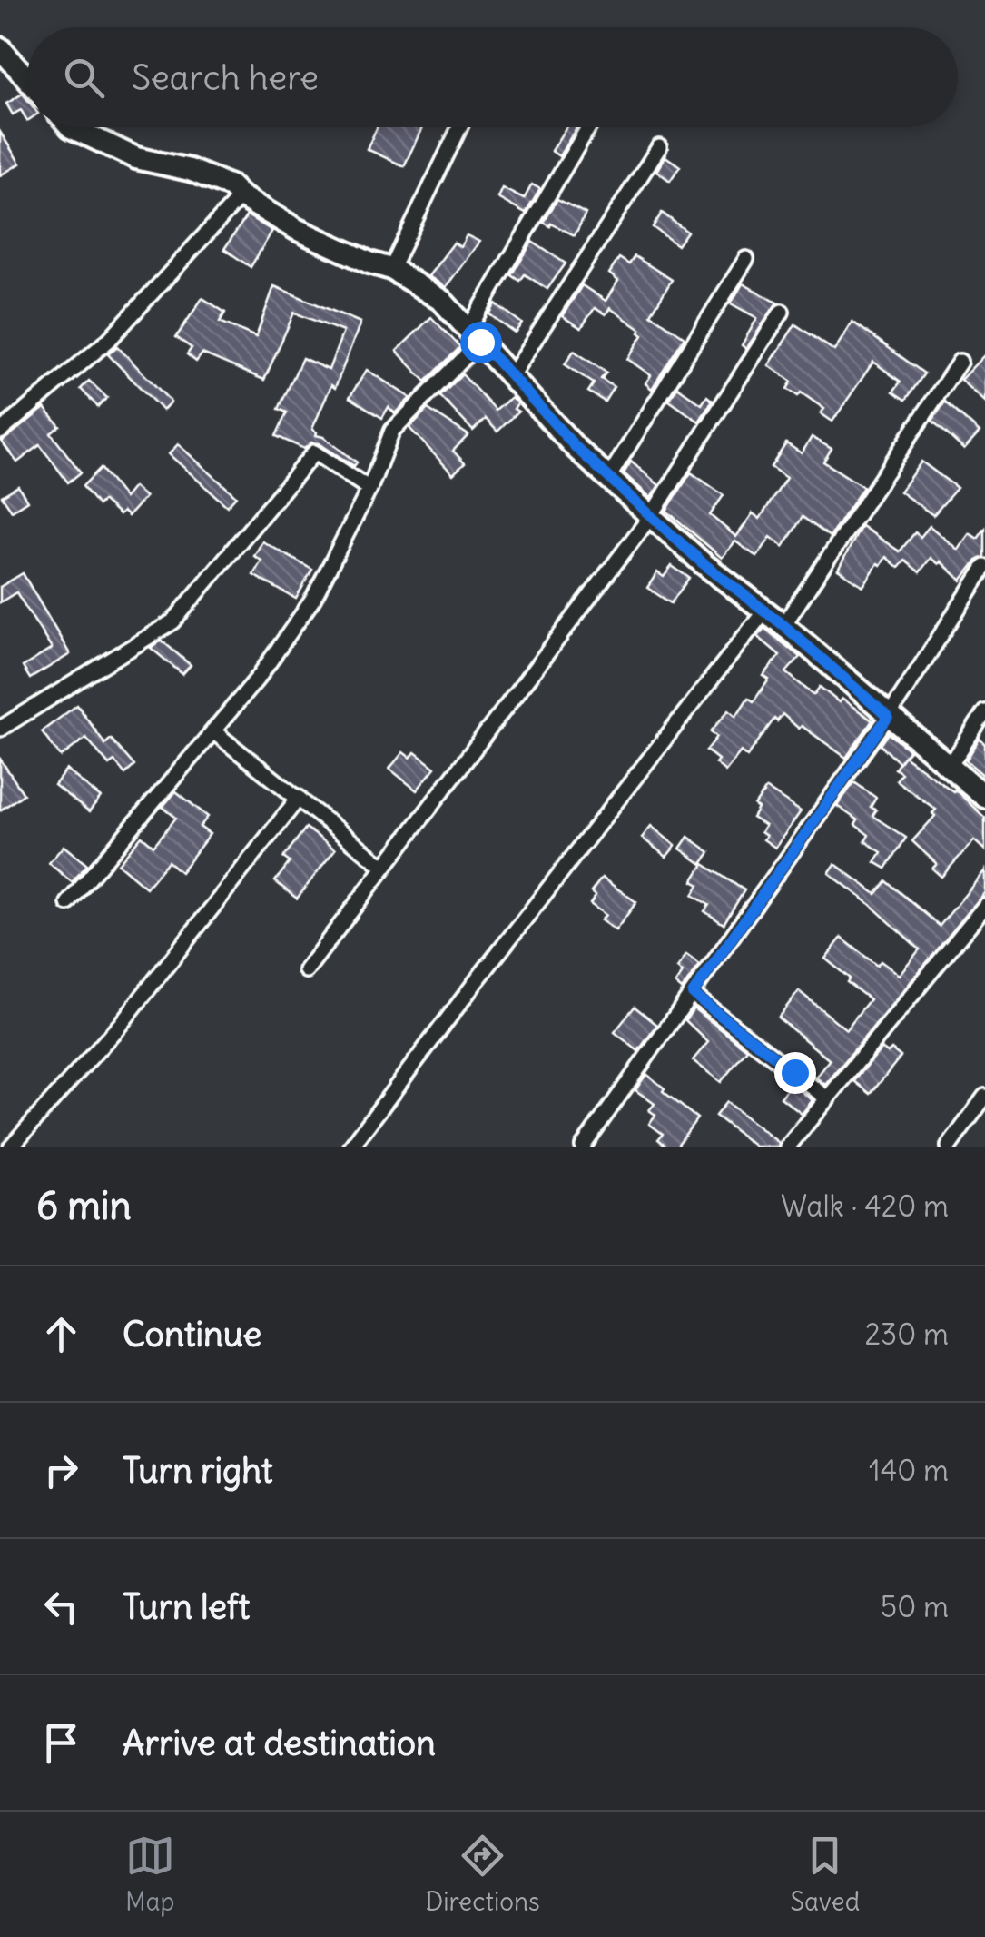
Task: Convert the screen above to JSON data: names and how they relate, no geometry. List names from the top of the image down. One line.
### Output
{"page":{"search":"Search here","heading":["6 min","Walk · 420 m"],"list":[["Continue","230 m"],["Turn right","140 m"],["Turn left","50 m"],"Arrive at destination"],"nav":["Map","Directions","Saved"]}}
